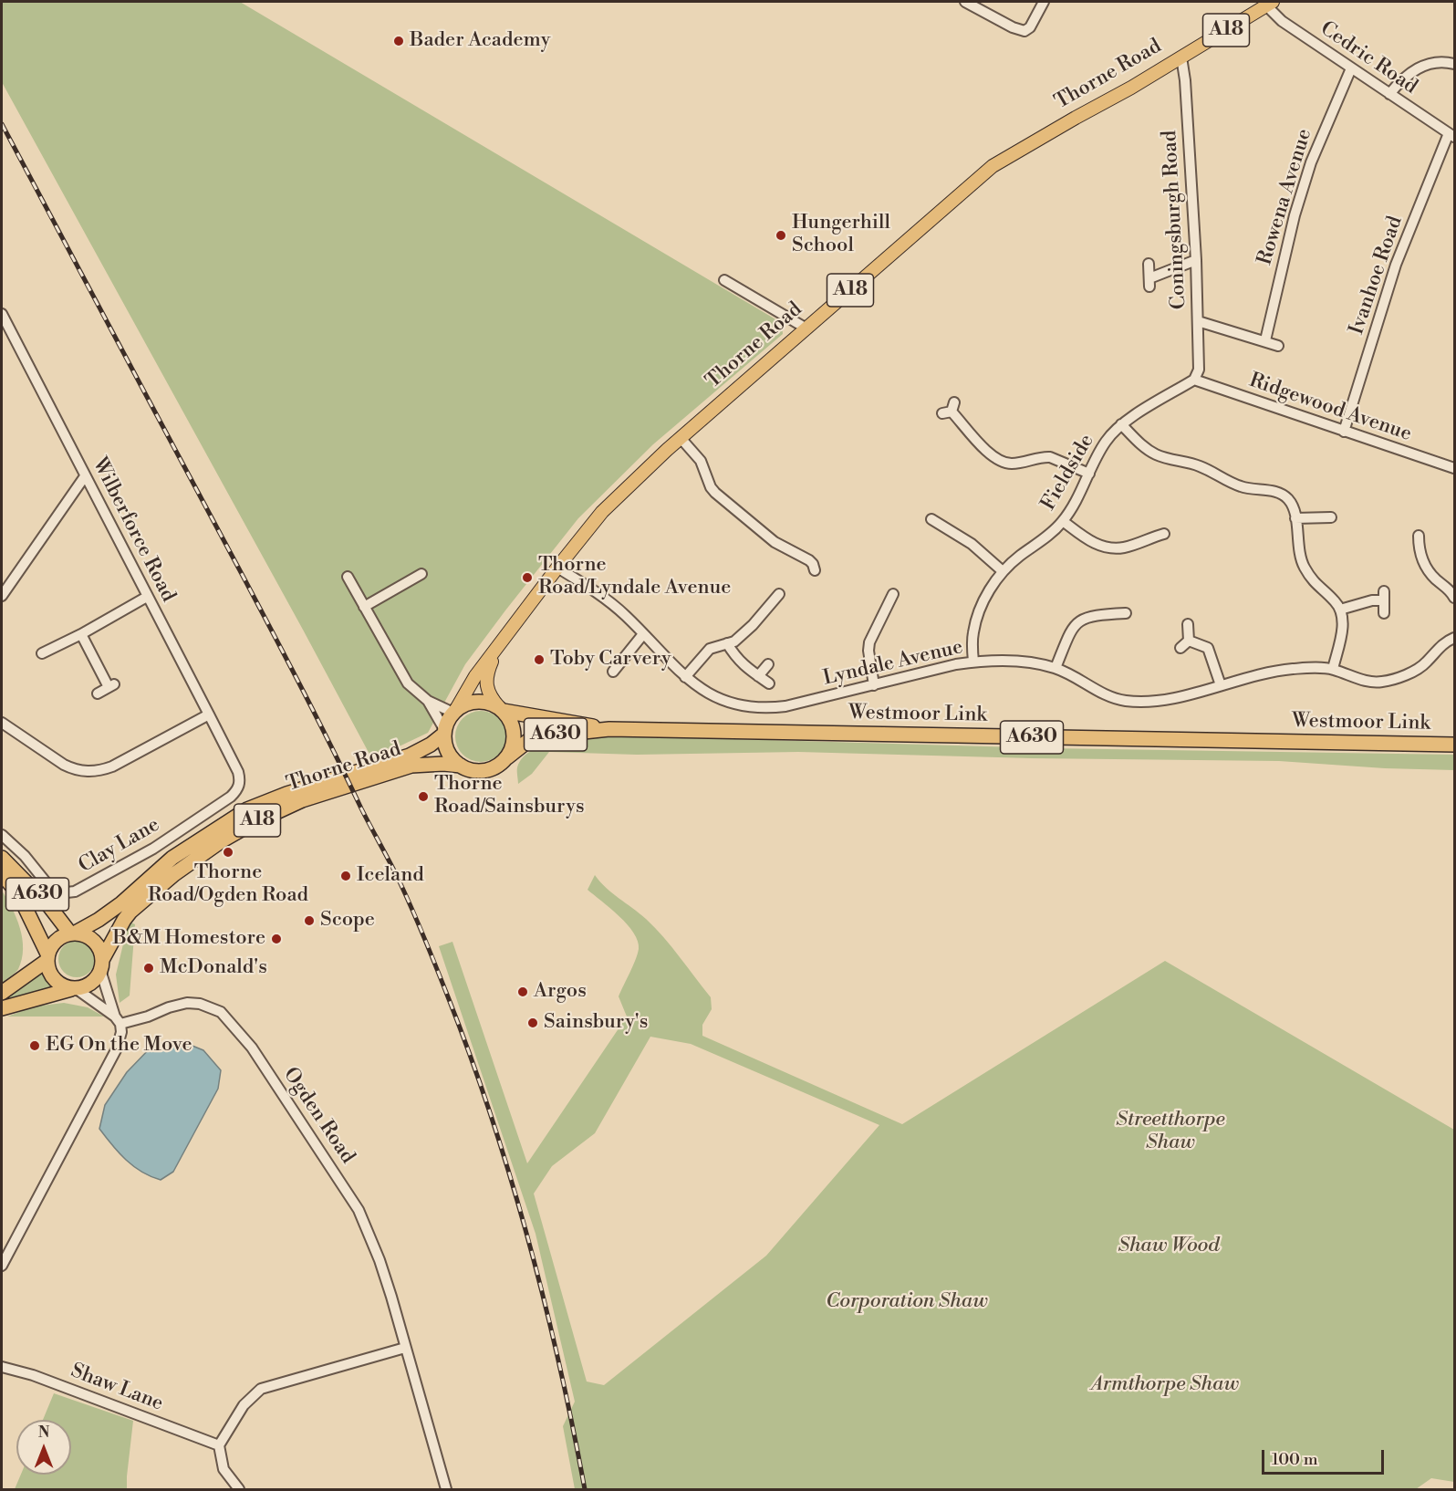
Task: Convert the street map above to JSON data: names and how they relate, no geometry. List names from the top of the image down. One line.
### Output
{"streets":{"highway":["A18","Thorne Road","Westmoor Link","A630"],"street":["Cedric Road","Rowena Avenue","Coningsburgh Road","Ivanhoe Road","Ridgewood Avenue","Fieldside","Wilberforce Road","Lyndale Avenue","Clay Lane","Ogden Road","Shaw Lane"]},"crossings":[["A18","Thorne Road"],["A18","Westmoor Link"],["Cedric Road","Thorne Road"],["Cedric Road","Rowena Avenue"],["Cedric Road","Ivanhoe Road"],["Thorne Road","Coningsburgh Road"],["Thorne Road","Lyndale Avenue"],["Thorne Road","Westmoor Link"],["Thorne Road","A630"],["Coningsburgh Road","Ridgewood Avenue"],["Coningsburgh Road","Fieldside"],["Ivanhoe Road","Ridgewood Avenue"],["Ridgewood Avenue","Fieldside"],["Fieldside","Lyndale Avenue"],["Wilberforce Road","Clay Lane"]],"parks":["Streetthorpe Shaw","Shaw Wood","Corporation Shaw","Armthorpe Shaw"],"places":["Bader Academy","Hungerhill School","Thorne Road/Lyndale Avenue","Toby Carvery","Thorne Road/Sainsburys","Thorne Road/Ogden Road","Iceland","Scope","B&M Homestore","McDonald's","Argos","Sainsbury's","EG On the Move"],"scale_bar":"100 m","north":"top"}
